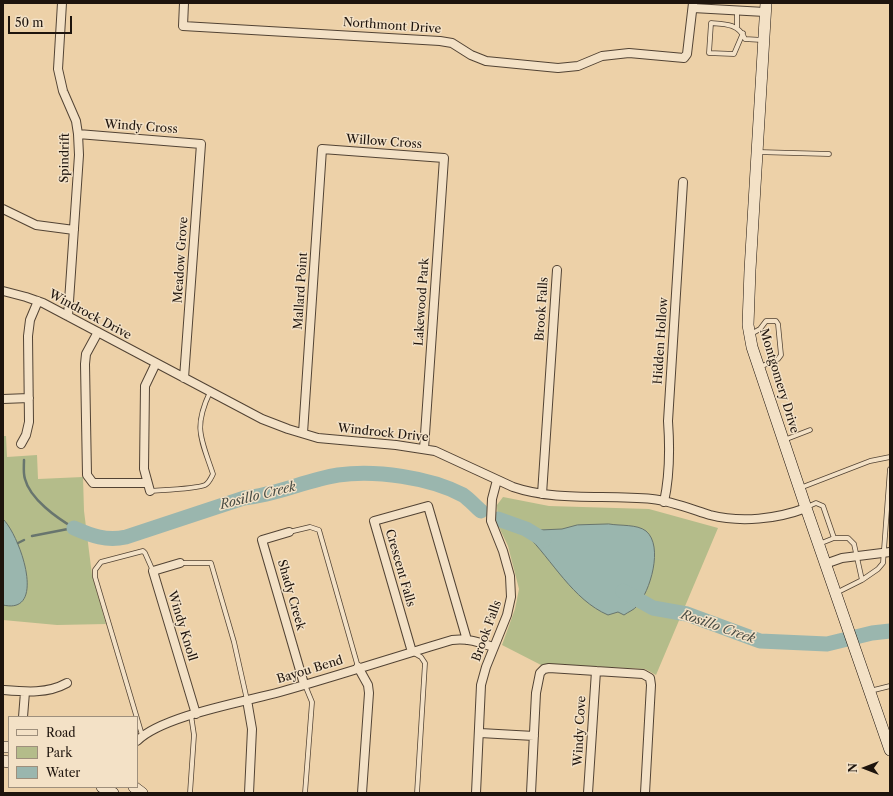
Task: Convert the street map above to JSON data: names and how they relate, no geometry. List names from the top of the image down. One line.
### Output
{"streets":{"main road":["Montgomery Drive"],"street":["Northmont Drive","Windy Cross","Willow Cross","Spindrift","Meadow Grove","Mallard Point","Lakewood Park","Brook Falls","Windrock Drive","Hidden Hollow","Crescent Falls","Shady Creek","Windy Knoll","Bayou Bend","Windy Cove"]},"crossings":[["Windy Cross","Spindrift"],["Windy Cross","Meadow Grove"],["Willow Cross","Mallard Point"],["Willow Cross","Lakewood Park"],["Spindrift","Windrock Drive"],["Meadow Grove","Windrock Drive"],["Mallard Point","Windrock Drive"],["Lakewood Park","Windrock Drive"],["Brook Falls","Windrock Drive"],["Brook Falls","Bayou Bend"],["Windrock Drive","Hidden Hollow"],["Windrock Drive","Montgomery Drive"],["Crescent Falls","Bayou Bend"],["Shady Creek","Bayou Bend"],["Windy Knoll","Bayou Bend"]],"water":["Rosillo Creek"],"legend":["Road","Park","Water"],"scale_bar":"50 m","north":"left"}
